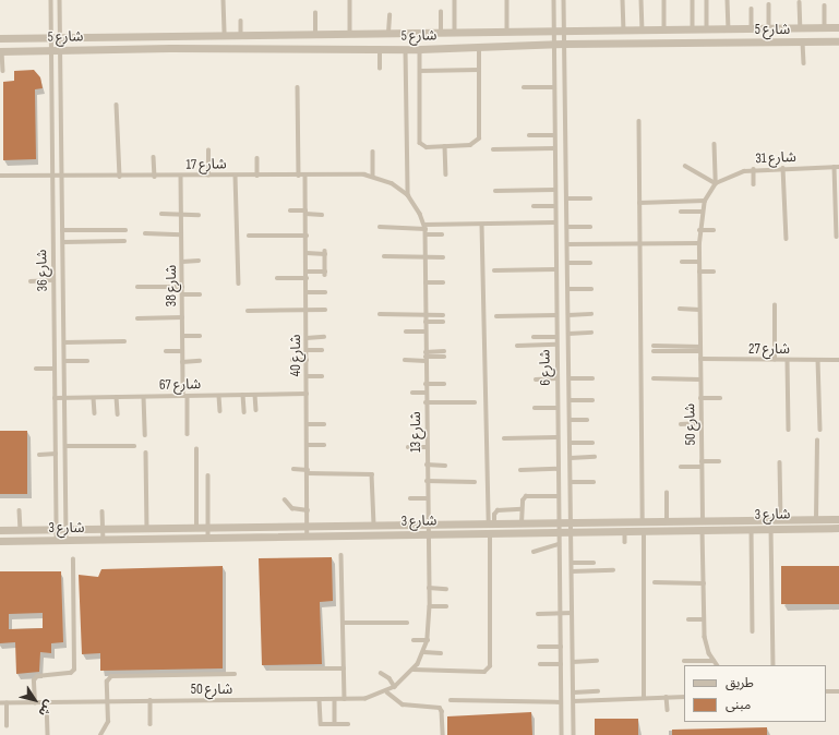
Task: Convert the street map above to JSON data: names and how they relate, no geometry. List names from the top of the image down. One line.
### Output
{"streets":{"street":["شارع 5","شارع 3"],"lane":["شارع 31","شارع 17","شارع 36","شارع 38","شارع 27","شارع 40","شارع 6","شارع 67","شارع 50","شارع 13"]},"crossings":[["شارع 5","شارع 36"],["شارع 5","شارع 6"],["شارع 31","شارع 50"],["شارع 17","شارع 36"],["شارع 17","شارع 38"],["شارع 17","شارع 40"],["شارع 17","شارع 13"],["شارع 36","شارع 67"],["شارع 36","شارع 3"],["شارع 38","شارع 67"],["شارع 27","شارع 50"],["شارع 40","شارع 67"],["شارع 40","شارع 3"],["شارع 6","شارع 3"],["شارع 50","شارع 13"],["شارع 50","شارع 3"],["شارع 13","شارع 3"]],"legend":["طريق","مبنى"],"north":"bottom right"}
